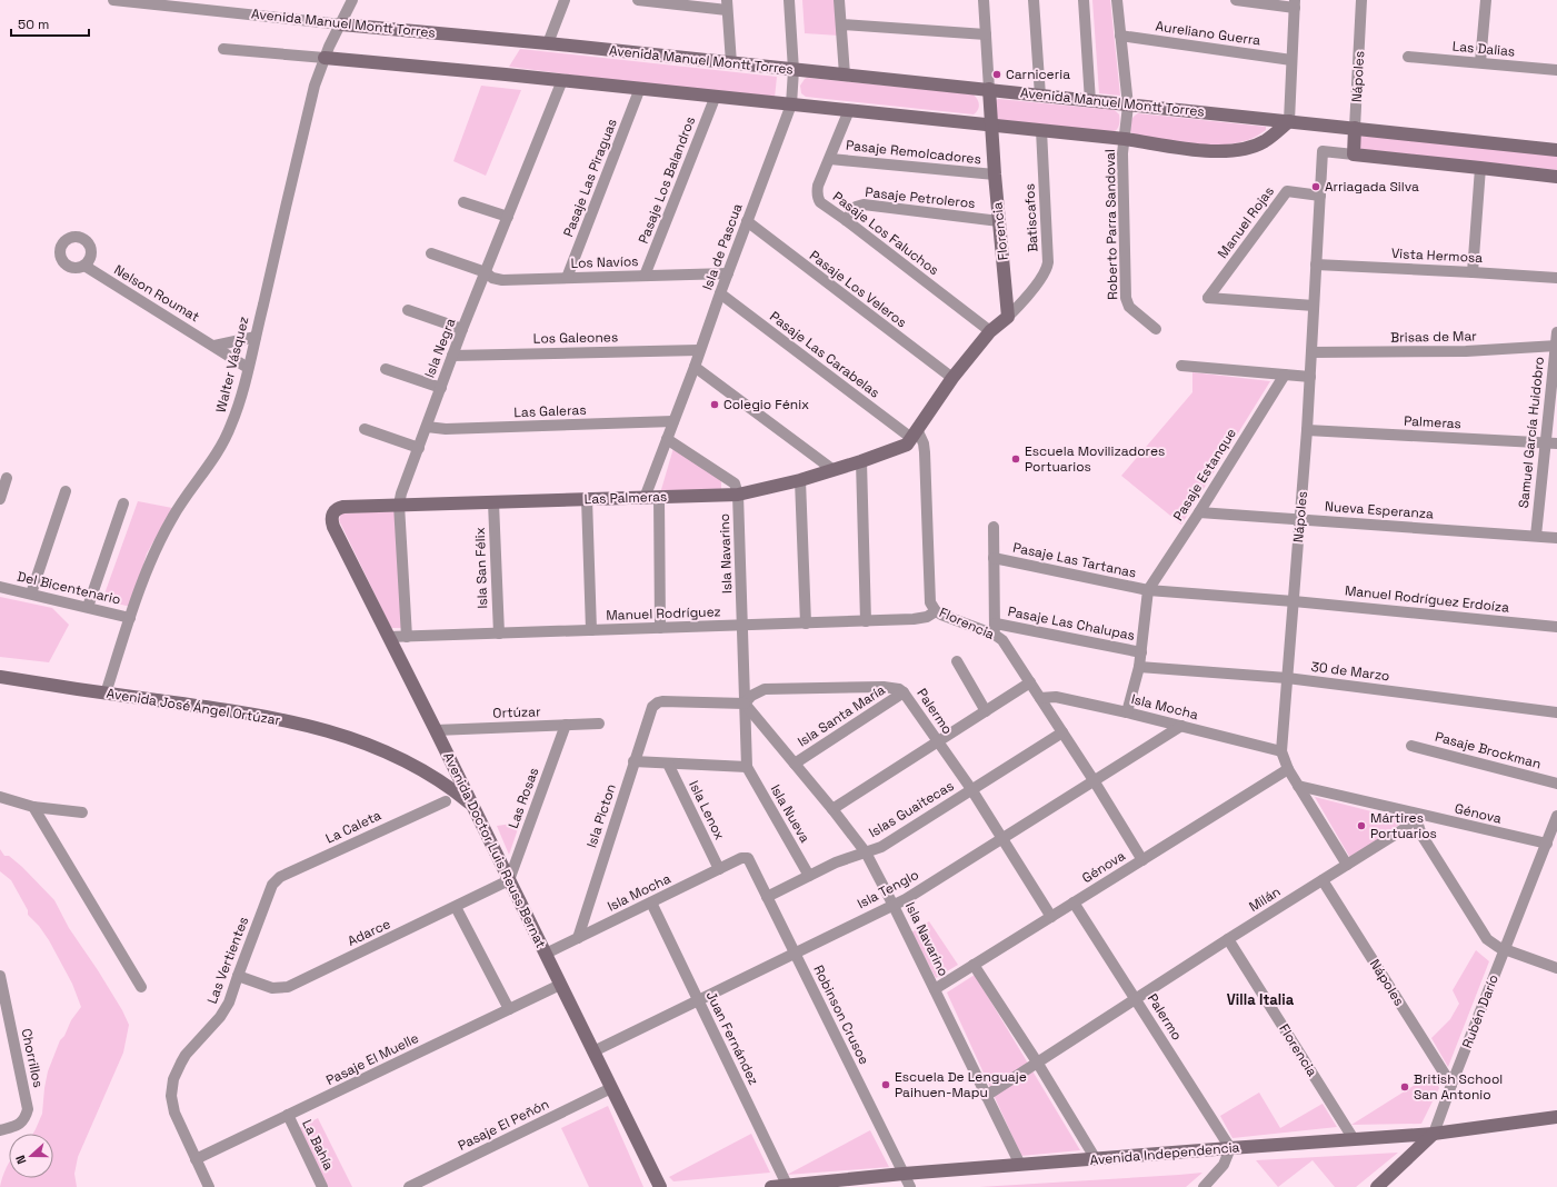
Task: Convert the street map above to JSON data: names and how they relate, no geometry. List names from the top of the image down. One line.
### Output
{"streets":{"street":["Avenida Manuel Montt Torres","Aureliano Guerra","Las Dalias","Nápoles","Pasaje Remolcadores","Pasaje Las Piraguas","Pasaje Los Balandros","Pasaje Petroleros","Batiscafos","Manuel Rojas","Roberto Parra Sandoval","Florencia","Pasaje Los Faluchos","Isla de Pascua","Vista Hermosa","Los Navíos","Pasaje Los Veleros","Nelson Roumat","Brisas de Mar","Los Galeones","Isla Negra","Pasaje Las Carabelas","Walter Vásquez","Las Galeras","Palmeras","Samuel García Huidobro","Pasaje Estanque","Las Palmeras","Nueva Esperanza","Isla Navarino","Pasaje Las Tartanas","Isla San Félix","Del Bicentenario","Manuel Rodríguez Erdoíza","Manuel Rodríguez","Pasaje Las Chalupas","30 de Marzo","Avenida José Ángel Ortúzar","Isla Mocha","Palermo","Ortúzar","Isla Santa María","Pasaje Brockman","Las Rosas","Islas Guaitecas","Isla Lenox","Isla Nueva","Génova","Isla Picton","La Caleta","Avenida Doctor Luis Reuss Bernat","Isla Tenglo","Milán","Adarce","Las Vertientes","Rubén Darío","Robinson Crusoe","Juan Fernández","Chorrillos","Pasaje El Muelle","Pasaje El Peñón","La Bahía","Avenida Independencia"]},"crossings":[["Avenida Manuel Montt Torres","Nápoles"],["Avenida Manuel Montt Torres","Roberto Parra Sandoval"],["Avenida Manuel Montt Torres","Florencia"],["Avenida Manuel Montt Torres","Isla de Pascua"],["Avenida Manuel Montt Torres","Walter Vásquez"],["Aureliano Guerra","Roberto Parra Sandoval"],["Nápoles","Manuel Rojas"],["Nápoles","Vista Hermosa"],["Nápoles","Brisas de Mar"],["Nápoles","Palmeras"],["Nápoles","Nueva Esperanza"],["Nápoles","Pasaje Las Tartanas"],["Nápoles","Manuel Rodríguez Erdoíza"],["Nápoles","30 de Marzo"],["Nápoles","Isla Mocha"],["Nápoles","Génova"],["Nápoles","Milán"],["Nápoles","Rubén Darío"],["Pasaje Remolcadores","Florencia"],["Pasaje Remolcadores","Pasaje Los Faluchos"],["Pasaje Las Piraguas","Los Navíos"],["Pasaje Los Balandros","Los Navíos"],["Pasaje Petroleros","Florencia"],["Pasaje Petroleros","Pasaje Los Faluchos"],["Batiscafos","Florencia"],["Florencia","Pasaje Las Carabelas"],["Florencia","Las Palmeras"],["Florencia","Manuel Rodríguez"],["Florencia","Pasaje Las Chalupas"],["Florencia","Isla Mocha"],["Florencia","Islas Guaitecas"],["Florencia","Génova"],["Florencia","Isla Tenglo"],["Florencia","Milán"],["Florencia","Avenida Independencia"],["Isla de Pascua","Los Navíos"],["Isla de Pascua","Pasaje Los Veleros"],["Isla de Pascua","Los Galeones"],["Isla de Pascua","Pasaje Las Carabelas"],["Isla de Pascua","Las Galeras"],["Isla de Pascua","Las Palmeras"],["Isla de Pascua","Isla Navarino"],["Los Navíos","Isla Negra"],["Nelson Roumat","Walter Vásquez"],["Brisas de Mar","Samuel García Huidobro"],["Los Galeones","Isla Negra"],["Isla Negra","Las Galeras"],["Isla Negra","Las Palmeras"],["Isla Negra","Manuel Rodríguez"],["Pasaje Las Carabelas","Las Palmeras"],["Walter Vásquez","Del Bicentenario"],["Walter Vásquez","Avenida José Ángel Ortúzar"],["Palmeras","Samuel García Huidobro"],["Samuel García Huidobro","Nueva Esperanza"],["Pasaje Estanque","Nueva Esperanza"],["Pasaje Estanque","Pasaje Las Tartanas"],["Las Palmeras","Isla Navarino"],["Las Palmeras","Isla San Félix"],["Las Palmeras","Avenida Doctor Luis Reuss Bernat"],["Isla Navarino","Manuel Rodríguez"],["Isla Navarino","Palermo"],["Isla Navarino","Isla Santa María"],["Isla Navarino","Islas Guaitecas"],["Isla Navarino","Isla Nueva"],["Isla Navarino","Génova"],["Isla Navarino","Isla Picton"],["Isla Navarino","Isla Tenglo"],["Isla Navarino","Milán"],["Isla Navarino","Avenida Independencia"],["Pasaje Las Tartanas","Manuel Rodríguez Erdoíza"],["Isla San Félix","Manuel Rodríguez"],["Manuel Rodríguez","Avenida Doctor Luis Reuss Bernat"],["Avenida José Ángel Ortúzar","Avenida Doctor Luis Reuss Bernat"],["Isla Mocha","Isla Lenox"],["Isla Mocha","Isla Picton"],["Isla Mocha","Avenida Doctor Luis Reuss Bernat"],["Isla Mocha","Isla Tenglo"],["Isla Mocha","Robinson Crusoe"],["Isla Mocha","Juan Fernández"],["Palermo","Isla Santa María"],["Palermo","Islas Guaitecas"],["Palermo","Génova"],["Palermo","Isla Picton"],["Palermo","Isla Tenglo"],["Palermo","Milán"],["Palermo","Avenida Independencia"],["Ortúzar","Las Rosas"],["Ortúzar","Avenida Doctor Luis Reuss Bernat"],["Las Rosas","Avenida Doctor Luis Reuss Bernat"],["Las Rosas","Adarce"],["Islas Guaitecas","Isla Nueva"],["Islas Guaitecas","Robinson Crusoe"],["Génova","Milán"],["Génova","Rubén Darío"],["La Caleta","Las Vertientes"],["Avenida Doctor Luis Reuss Bernat","Isla Tenglo"],["Avenida Doctor Luis Reuss Bernat","Adarce"],["Avenida Doctor Luis Reuss Bernat","Pasaje El Muelle"],["Avenida Doctor Luis Reuss Bernat","Pasaje El Peñón"],["Isla Tenglo","Robinson Crusoe"],["Isla Tenglo","Juan Fernández"],["Adarce","Las Vertientes"],["Las Vertientes","Pasaje El Muelle"],["Rubén Darío","Avenida Independencia"],["Robinson Crusoe","Avenida Independencia"],["Juan Fernández","Avenida Independencia"],["Pasaje El Muelle","La Bahía"]],"districts":["Villa Italia"],"places":["Carniceria","Arriagada Silva","Colegio Fénix","Escuela Movilizadores Portuarios","Mártires Portuarios","Escuela De Lenguaje Paihuen-Mapu","British School San Antonio"],"scale_bar":"50 m","north":"left"}
